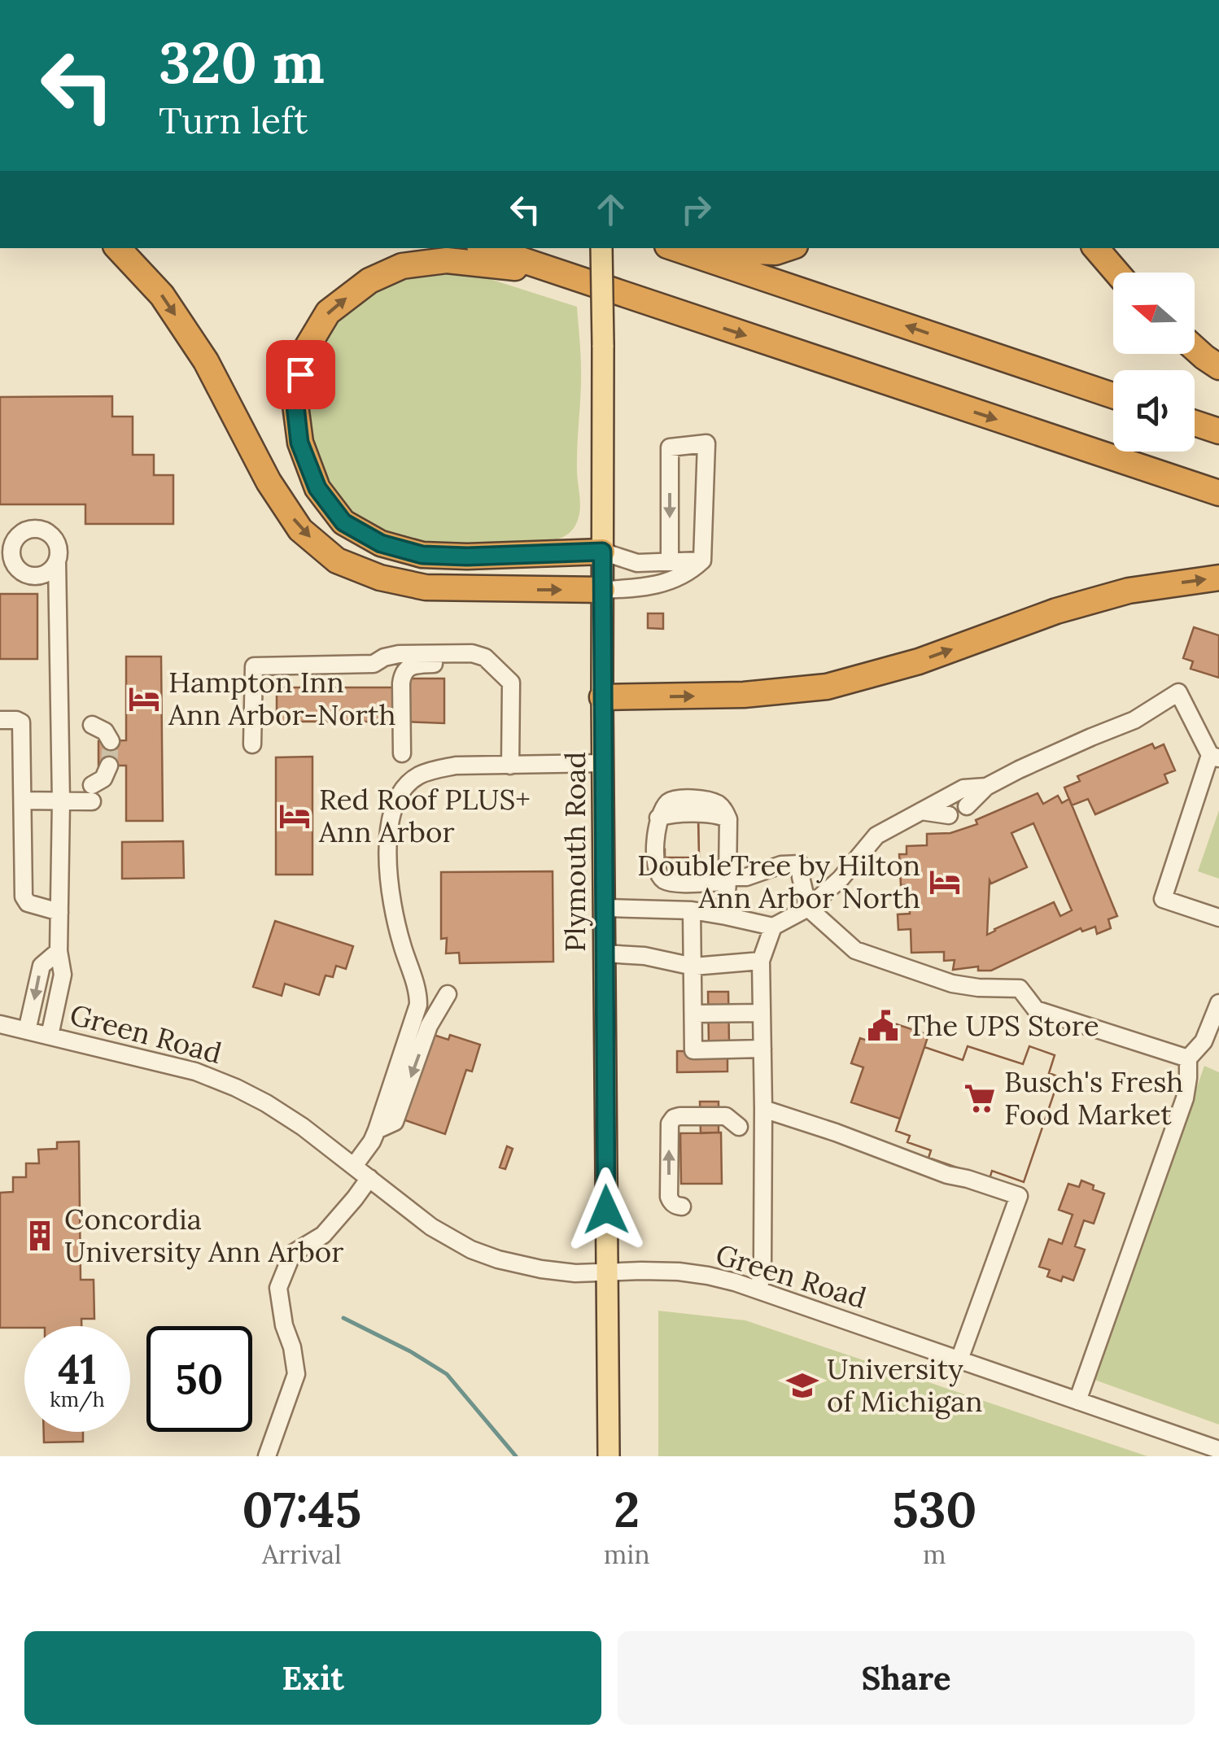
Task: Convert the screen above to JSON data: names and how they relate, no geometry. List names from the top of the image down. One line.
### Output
{"streets":{"main road":["Plymouth Road"],"street":["Green Road"]},"crossings":[["Plymouth Road","Green Road"]],"places":{"hotel":["Hampton Inn Ann Arbor-North","Red Roof PLUS+ Ann Arbor","DoubleTree by Hilton Ann Arbor North"],"public building":["The UPS Store"],"supermarket":["Busch's Fresh Food Market"],"building":["Concordia University Ann Arbor"],"school or university":["University of Michigan"]},"north":"left","page":{"turn":["320 m","Turn left"],"speed":"41 km/h","limit":"50","eta":["07:45","Arrival","2","min","530","m"],"buttons":["Exit","Share"]}}
